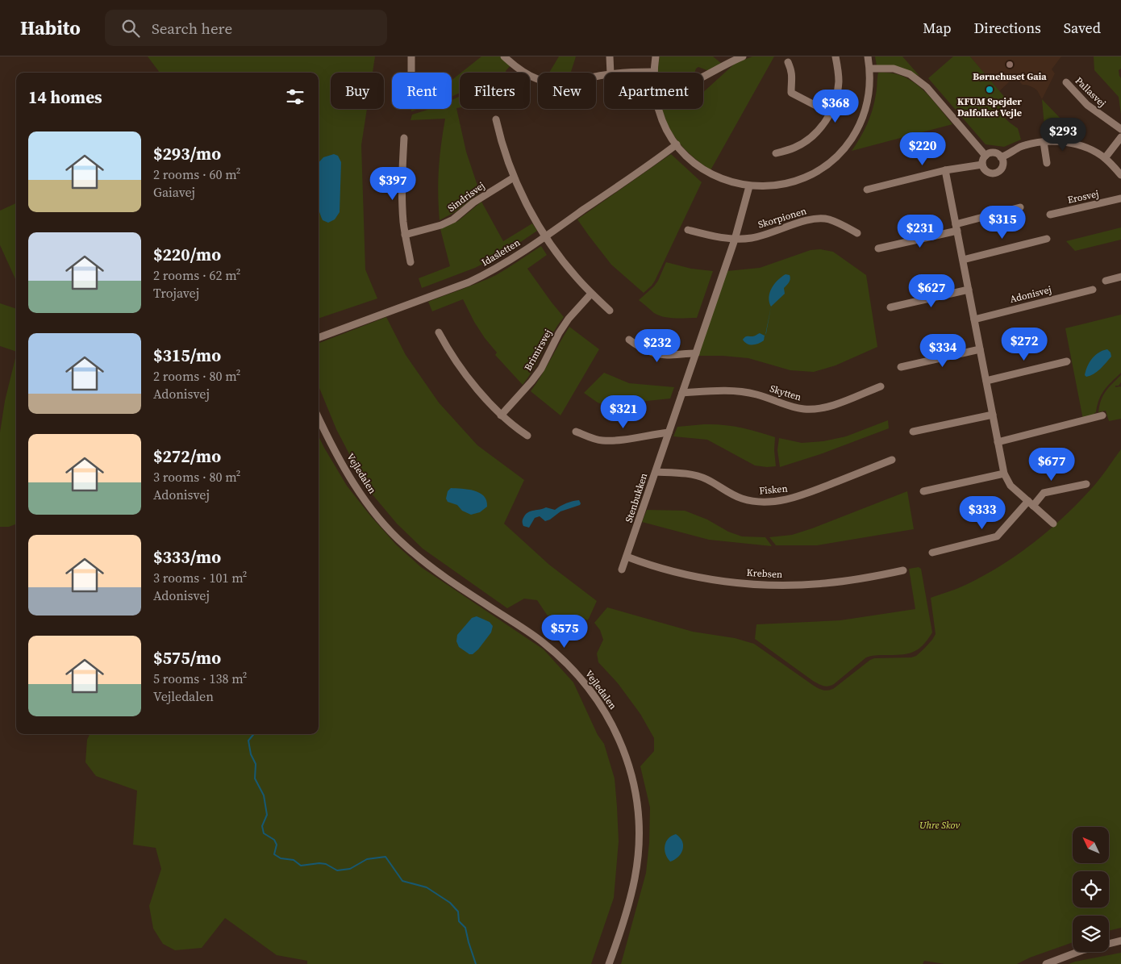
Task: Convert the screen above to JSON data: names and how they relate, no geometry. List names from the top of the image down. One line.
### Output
{"streets":{"street":["Pallasvej","Sindrisvej","Erosvej","Skorpionen","Idasletten","Adonisvej","Brimirsvej","Skytten","Vejledalen","Fisken","Stenbukken","Krebsen"]},"crossings":[["Skorpionen","Stenbukken"],["Skytten","Stenbukken"],["Fisken","Stenbukken"],["Stenbukken","Krebsen"]],"parks":["Uhre Skov"],"places":["Børnehuset Gaia","KFUM Spejder Dalfolket Vejle"],"north":"top left","page":{"header":"Habito","search":"Search here","nav":["Map","Directions","Saved"],"chip":["Buy","Rent","Filters","New","Apartment"],"heading":"14 homes","price":["$368","$293","$220","$397","$315","$231","$627","$272","$232","$334","$321","$677","$333","$575"],"list":[{"name":"$293/mo","note":"2 rooms · 60 m² · Gaiavej"},{"name":"$220/mo","note":"2 rooms · 62 m² · Trojavej"},{"name":"$315/mo","note":"2 rooms · 80 m² · Adonisvej"},{"name":"$272/mo","note":"3 rooms · 80 m² · Adonisvej"},{"name":"$333/mo","note":"3 rooms · 101 m² · Adonisvej"},{"name":"$575/mo","note":"5 rooms · 138 m² · Vejledalen"}]}}
